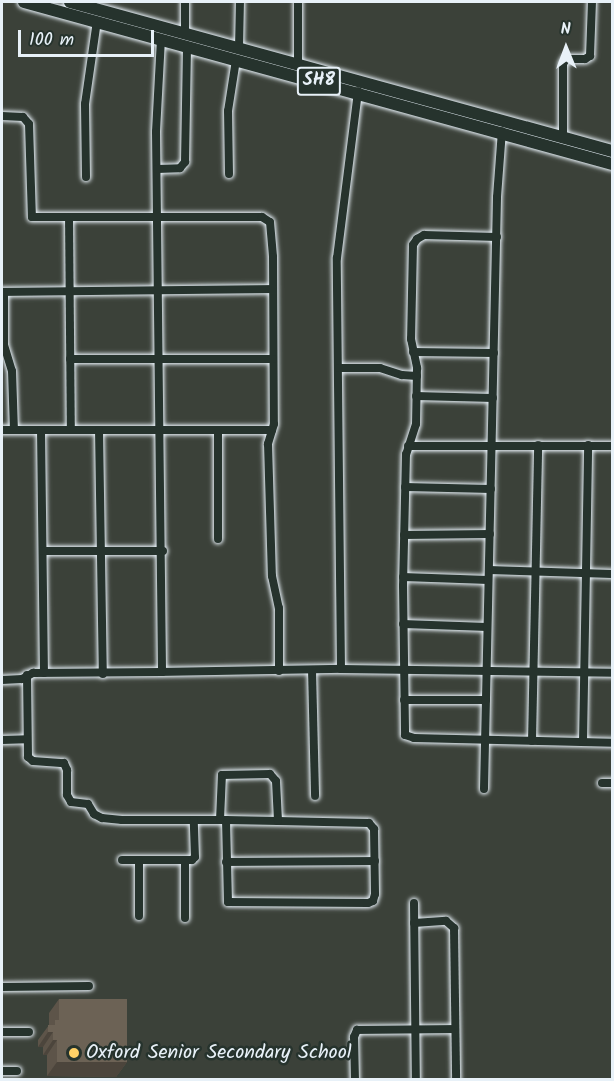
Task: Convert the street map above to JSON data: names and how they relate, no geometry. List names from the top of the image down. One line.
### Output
{"streets":{"main road":["SH8"]},"places":["Oxford Senior Secondary School"],"scale_bar":"100 m","north":"top"}
